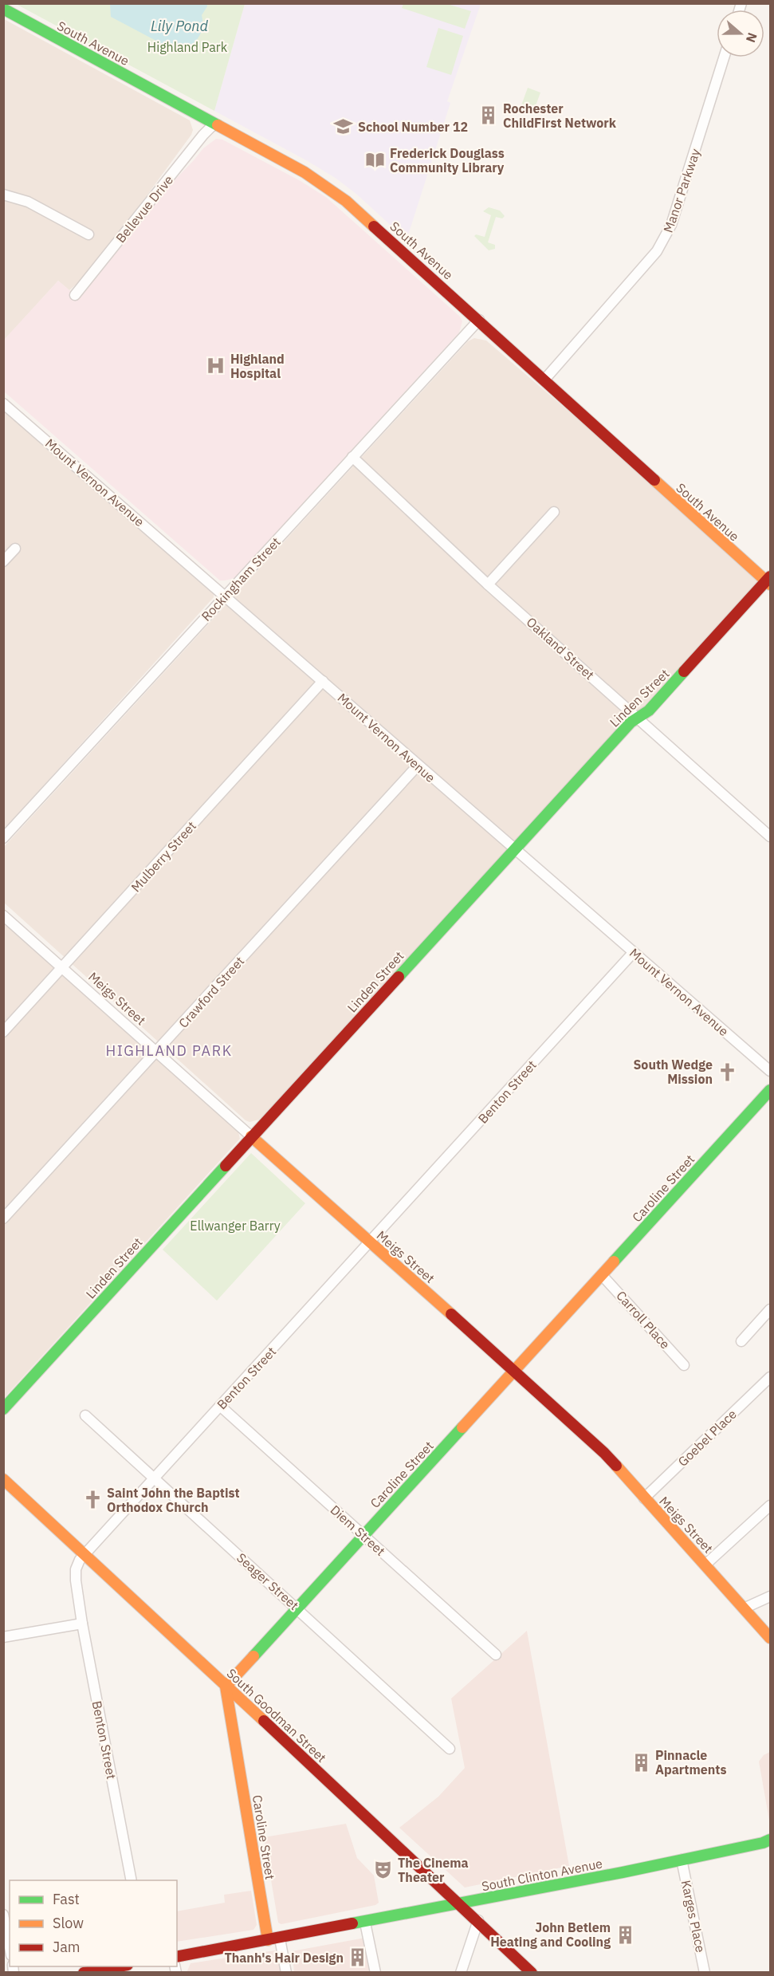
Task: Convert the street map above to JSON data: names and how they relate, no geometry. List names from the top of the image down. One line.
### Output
{"streets":{"street":["South Avenue","Manor Parkway","Bellevue Drive","Mount Vernon Avenue","Rockingham Street","Oakland Street","Linden Street","Mulberry Street","Crawford Street","Meigs Street","Benton Street","Caroline Street","Carroll Place","Goebel Place","Diem Street","Seager Street","South Goodman Street","South Clinton Avenue","Karges Place"]},"crossings":[["South Avenue","Manor Parkway"],["South Avenue","Bellevue Drive"],["South Avenue","Rockingham Street"],["South Avenue","Linden Street"],["Mount Vernon Avenue","Rockingham Street"],["Mount Vernon Avenue","Linden Street"],["Mount Vernon Avenue","Mulberry Street"],["Mount Vernon Avenue","Crawford Street"],["Mount Vernon Avenue","Benton Street"],["Rockingham Street","Oakland Street"],["Oakland Street","Linden Street"],["Linden Street","Meigs Street"],["Mulberry Street","Meigs Street"],["Crawford Street","Meigs Street"],["Meigs Street","Benton Street"],["Meigs Street","Caroline Street"],["Meigs Street","Goebel Place"],["Benton Street","Diem Street"],["Benton Street","Seager Street"],["Benton Street","South Goodman Street"],["Caroline Street","Carroll Place"],["Caroline Street","Diem Street"],["Caroline Street","Seager Street"],["Caroline Street","South Goodman Street"],["Caroline Street","South Clinton Avenue"],["South Goodman Street","South Clinton Avenue"],["South Clinton Avenue","Karges Place"]],"districts":["HIGHLAND PARK"],"water":["Lily Pond"],"parks":["Highland Park","Ellwanger Barry"],"places":{"building":["Rochester ChildFirst Network","Pinnacle Apartments","John Betlem Heating and Cooling","Thanh's Hair Design"],"school or university":["School Number 12"],"library":["Frederick Douglass Community Library"],"hospital":["Highland Hospital"],"church":["South Wedge Mission","Saint John the Baptist Orthodox Church"],"theatre":["The Cinema Theater"]},"legend":["Fast","Slow","Jam"],"north":"right"}
